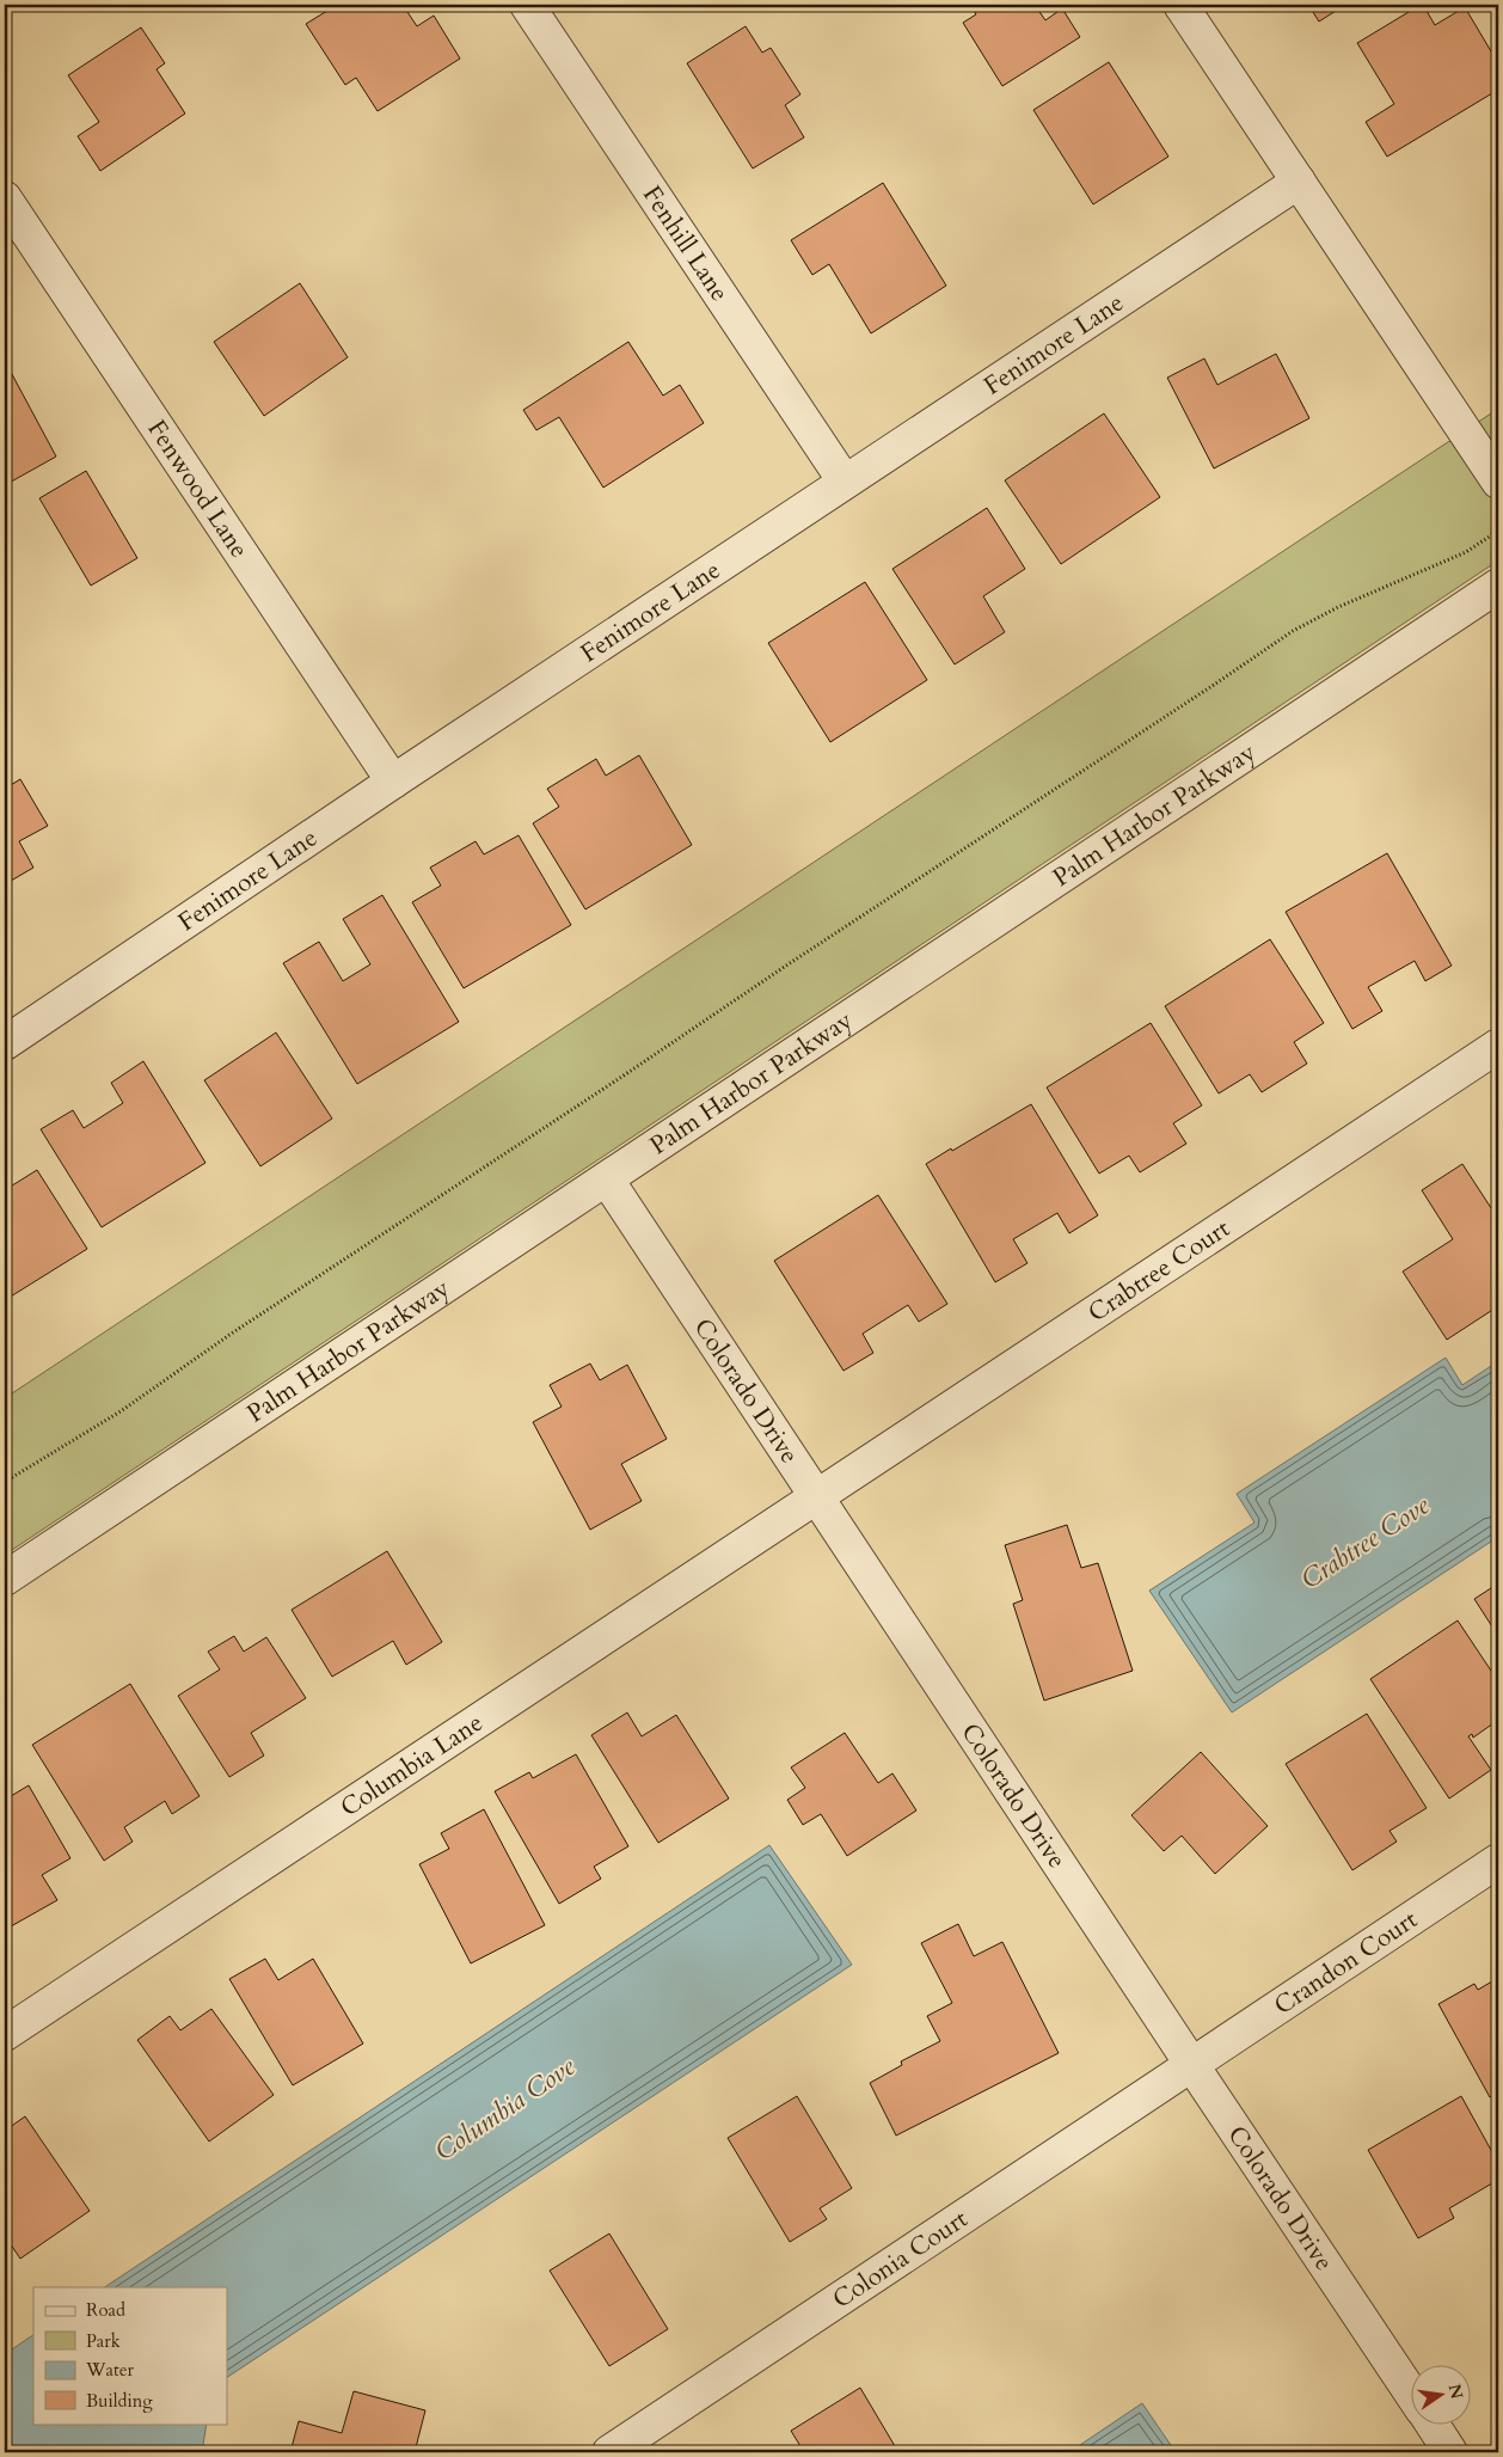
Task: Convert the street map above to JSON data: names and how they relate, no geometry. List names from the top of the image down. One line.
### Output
{"streets":{"street":["Fenhill Lane","Fenimore Lane","Fenwood Lane","Palm Harbor Parkway","Crabtree Court","Colorado Drive","Columbia Lane","Crandon Court","Colonia Court"]},"crossings":[["Fenhill Lane","Fenimore Lane"],["Fenimore Lane","Fenwood Lane"],["Palm Harbor Parkway","Colorado Drive"],["Crabtree Court","Colorado Drive"],["Crabtree Court","Columbia Lane"],["Colorado Drive","Columbia Lane"],["Colorado Drive","Crandon Court"],["Colorado Drive","Colonia Court"],["Crandon Court","Colonia Court"]],"water":["Crabtree Cove","Columbia Cove"],"legend":["Road","Park","Water","Building"],"north":"right"}
